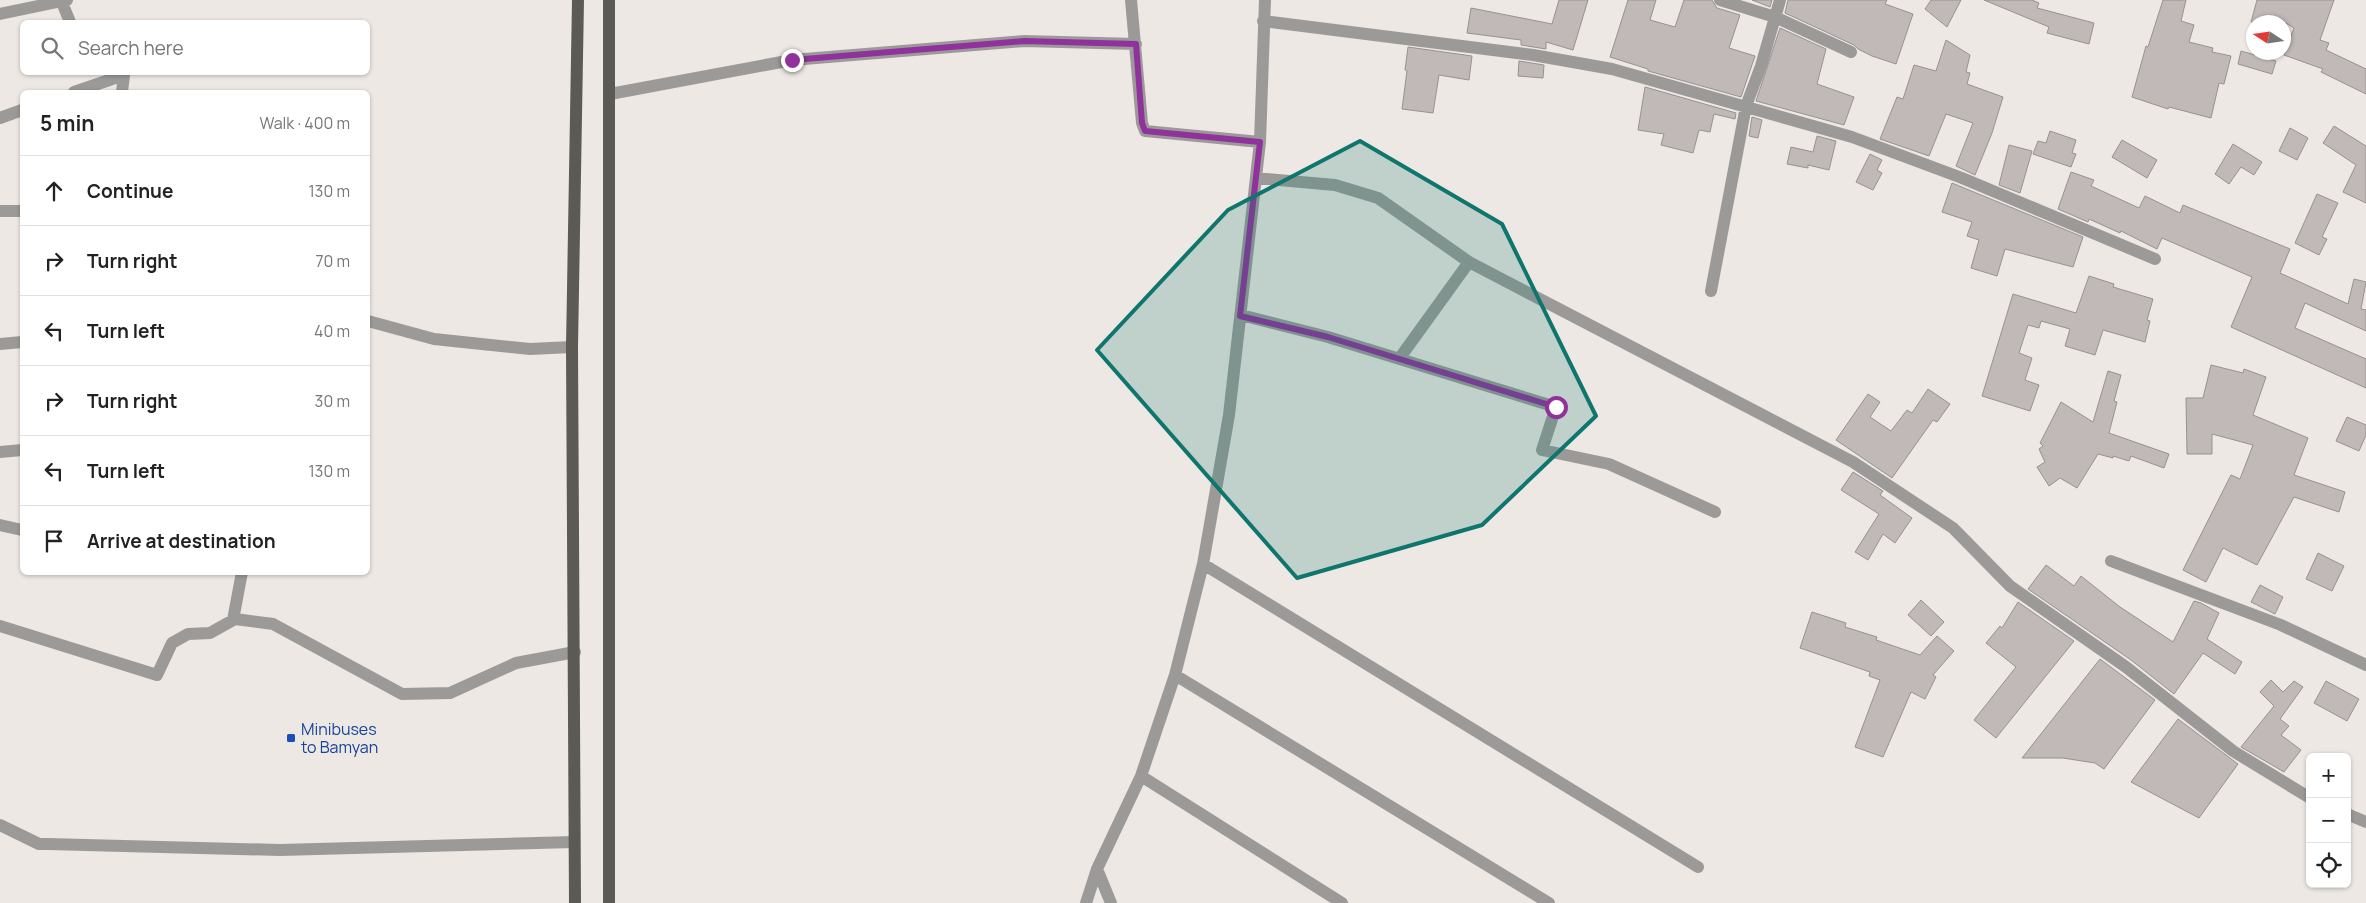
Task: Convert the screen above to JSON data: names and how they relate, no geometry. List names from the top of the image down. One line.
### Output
{"places":{"transit":["Minibuses to Bamyan"]},"north":"left","page":{"search":"Search here","heading":["5 min","Walk · 400 m"],"list":[["Continue","130 m"],["Turn right","70 m"],["Turn left","40 m"],["Turn right","30 m"],["Turn left","130 m"],"Arrive at destination"],"map_buttons":["+","−"]}}
